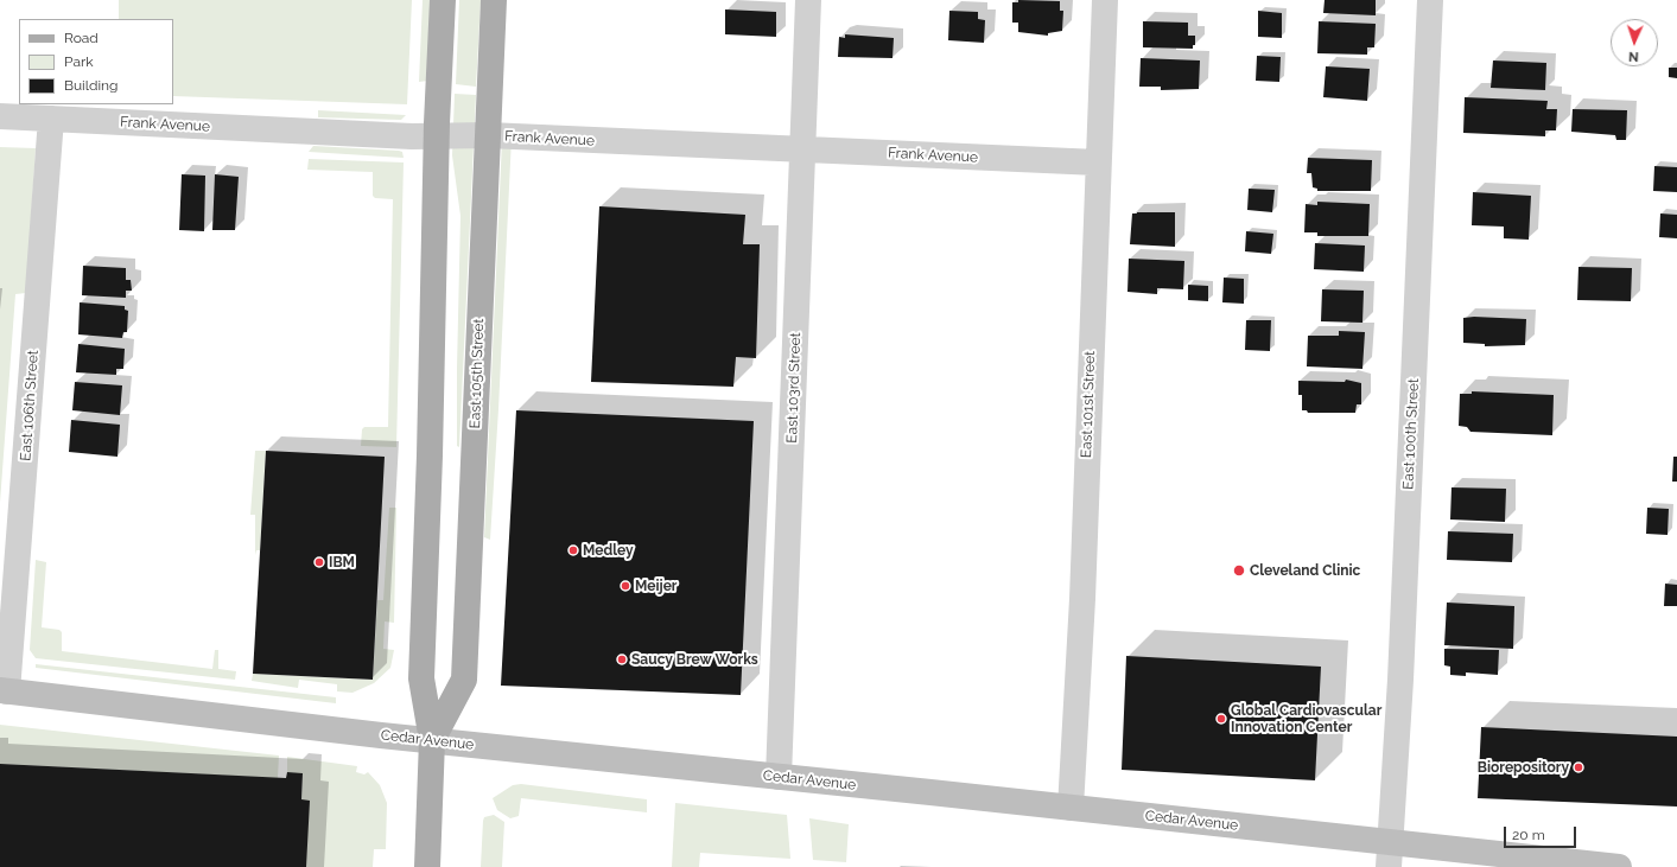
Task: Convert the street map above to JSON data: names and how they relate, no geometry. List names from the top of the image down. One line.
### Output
{"streets":{"main road":["East 105th Street"],"street":["Frank Avenue","East 103rd Street","East 101st Street","East 106th Street","East 100th Street","Cedar Avenue"]},"crossings":[["Frank Avenue","East 105th Street"],["Frank Avenue","East 103rd Street"],["Frank Avenue","East 101st Street"],["Frank Avenue","East 106th Street"],["East 105th Street","Cedar Avenue"],["East 103rd Street","Cedar Avenue"],["East 101st Street","Cedar Avenue"],["East 106th Street","Cedar Avenue"],["East 100th Street","Cedar Avenue"]],"places":["Medley","IBM","Cleveland Clinic","Meijer","Saucy Brew Works","Global Cardiovascular Innovation Center","Biorepository"],"legend":["Road","Park","Building"],"scale_bar":"20 m","north":"bottom"}
